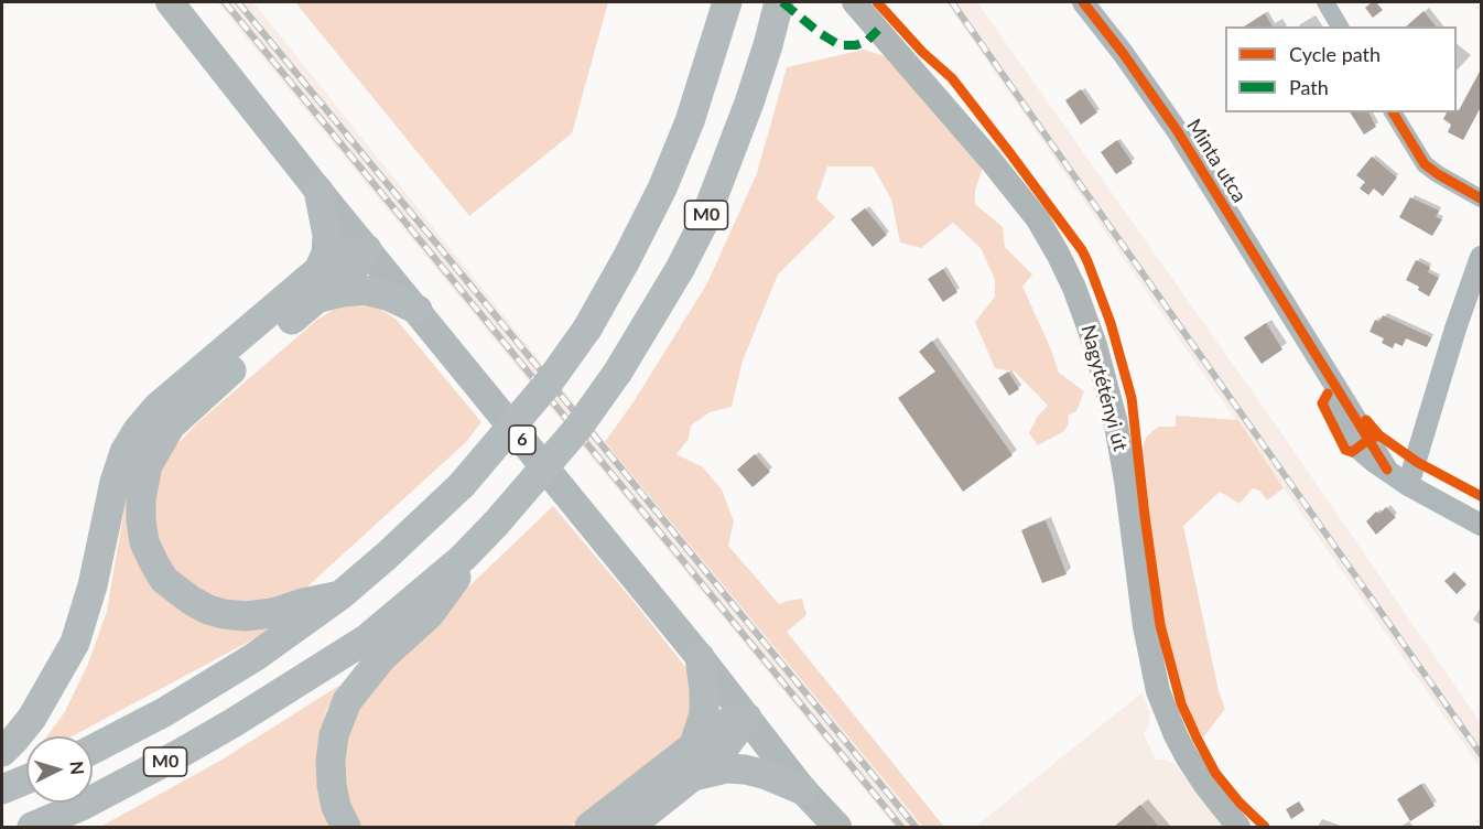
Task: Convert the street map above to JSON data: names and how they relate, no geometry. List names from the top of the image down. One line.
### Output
{"streets":{"highway":["M0"],"main road":["Nagytétényi út","6"],"street":["Minta utca"]},"legend":["Cycle path","Path"],"north":"right"}
